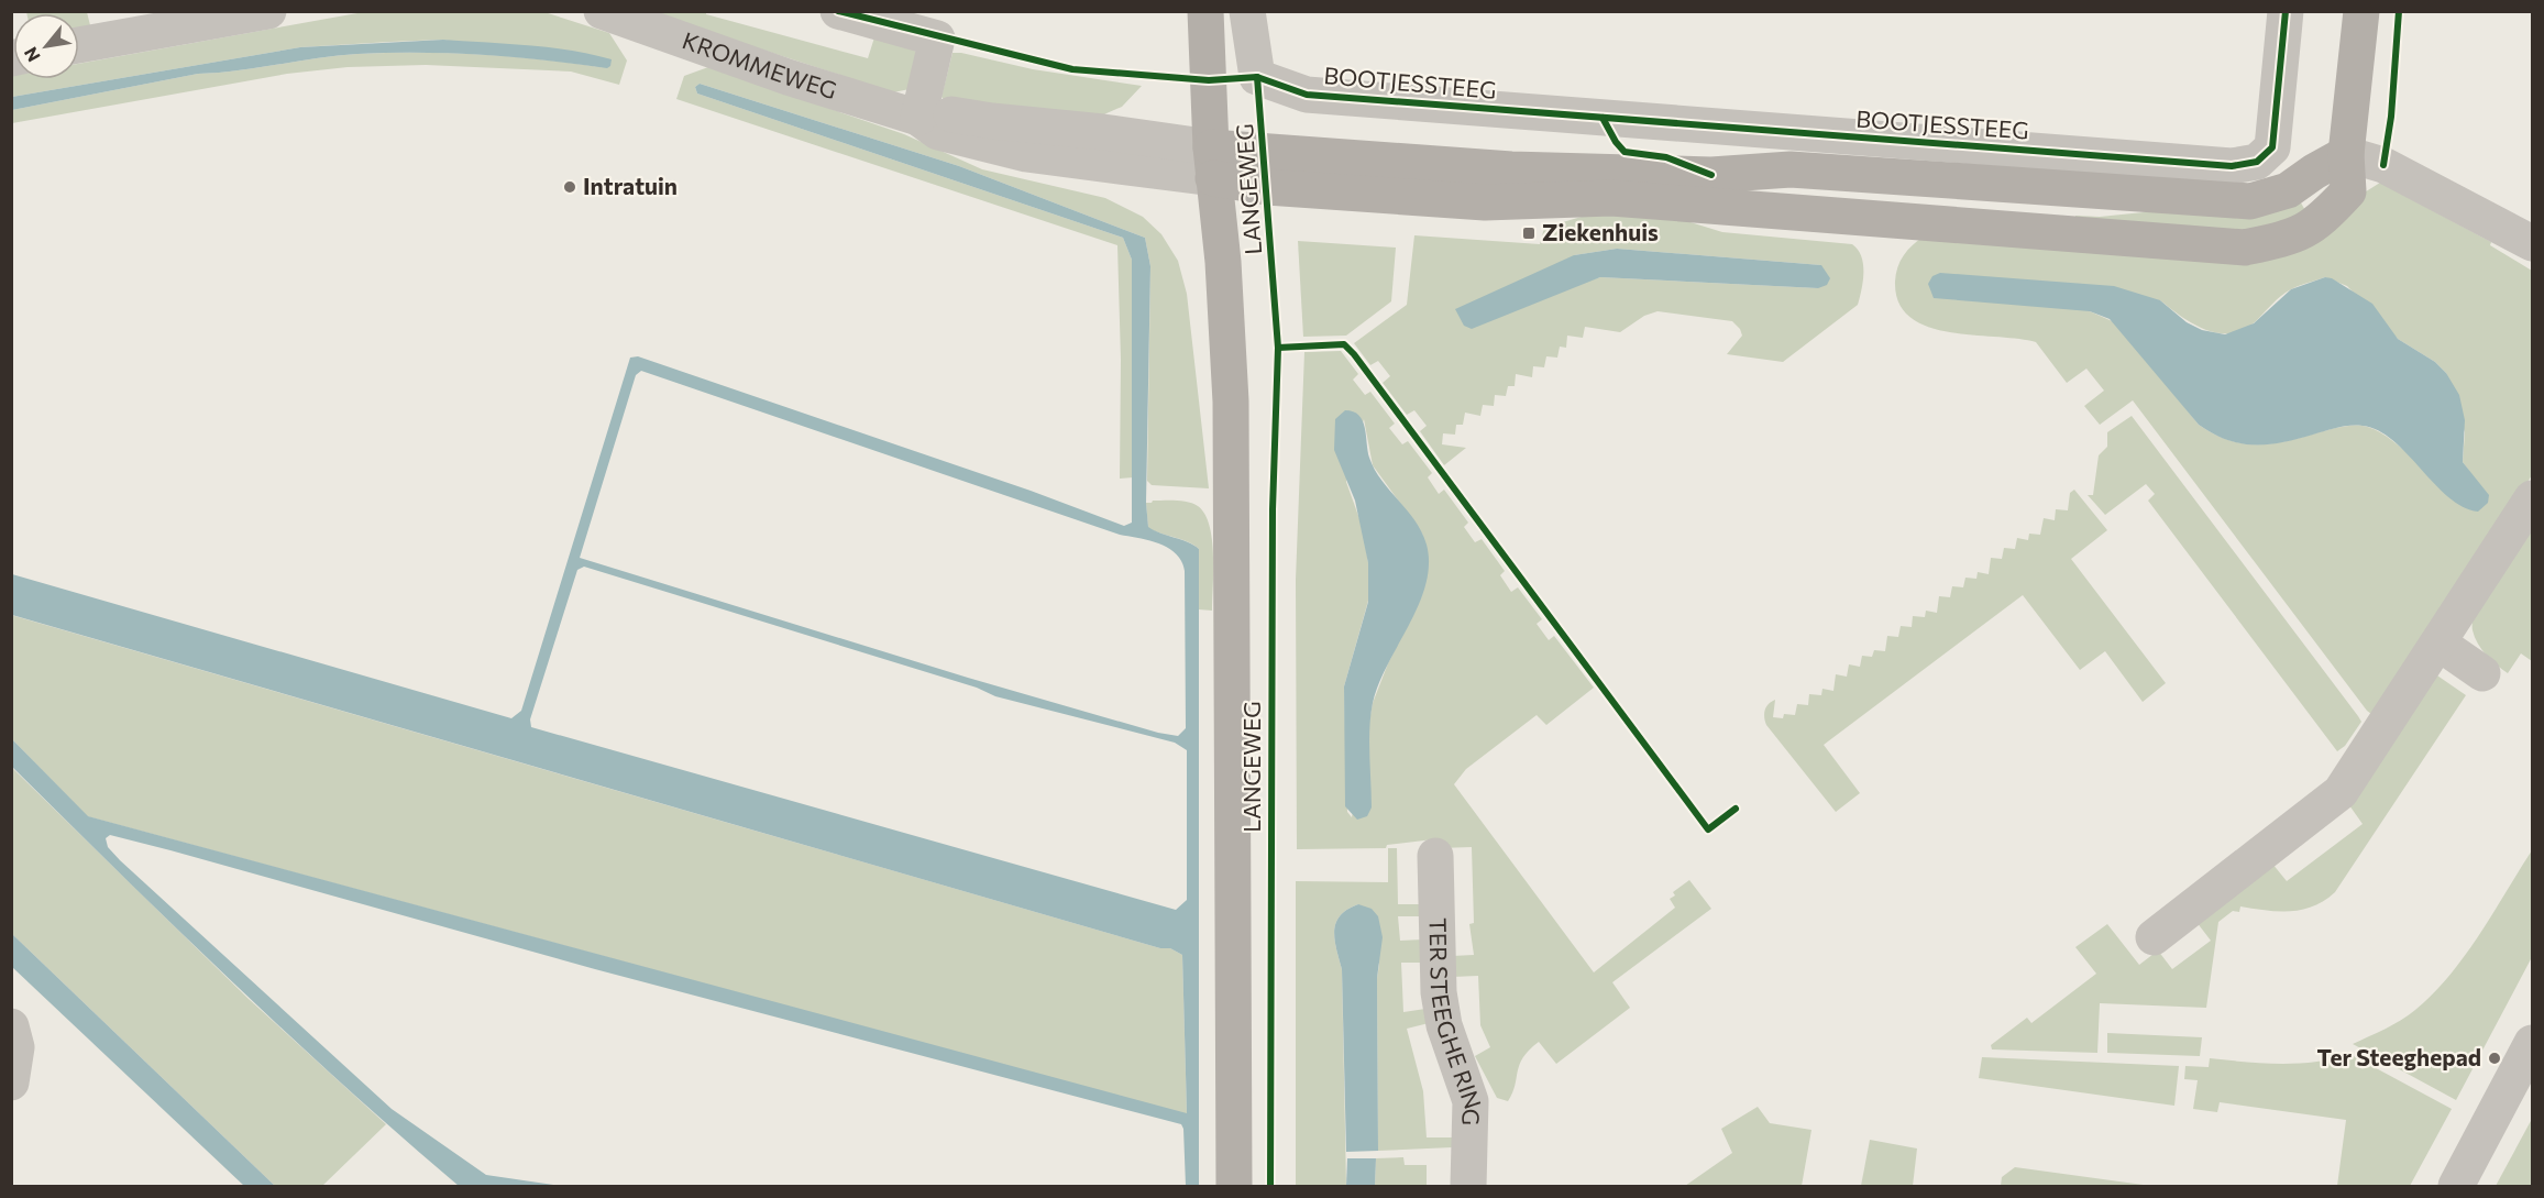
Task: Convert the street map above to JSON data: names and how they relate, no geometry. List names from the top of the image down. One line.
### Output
{"streets":{"main road":["LANGEWEG"],"street":["KROMMEWEG","BOOTJESSTEEG","TER STEEGHE RING"]},"crossings":[["KROMMEWEG","LANGEWEG"]],"places":{"other":["Intratuin","Ter Steeghepad"],"transit":["Ziekenhuis"]},"north":"bottom left"}
